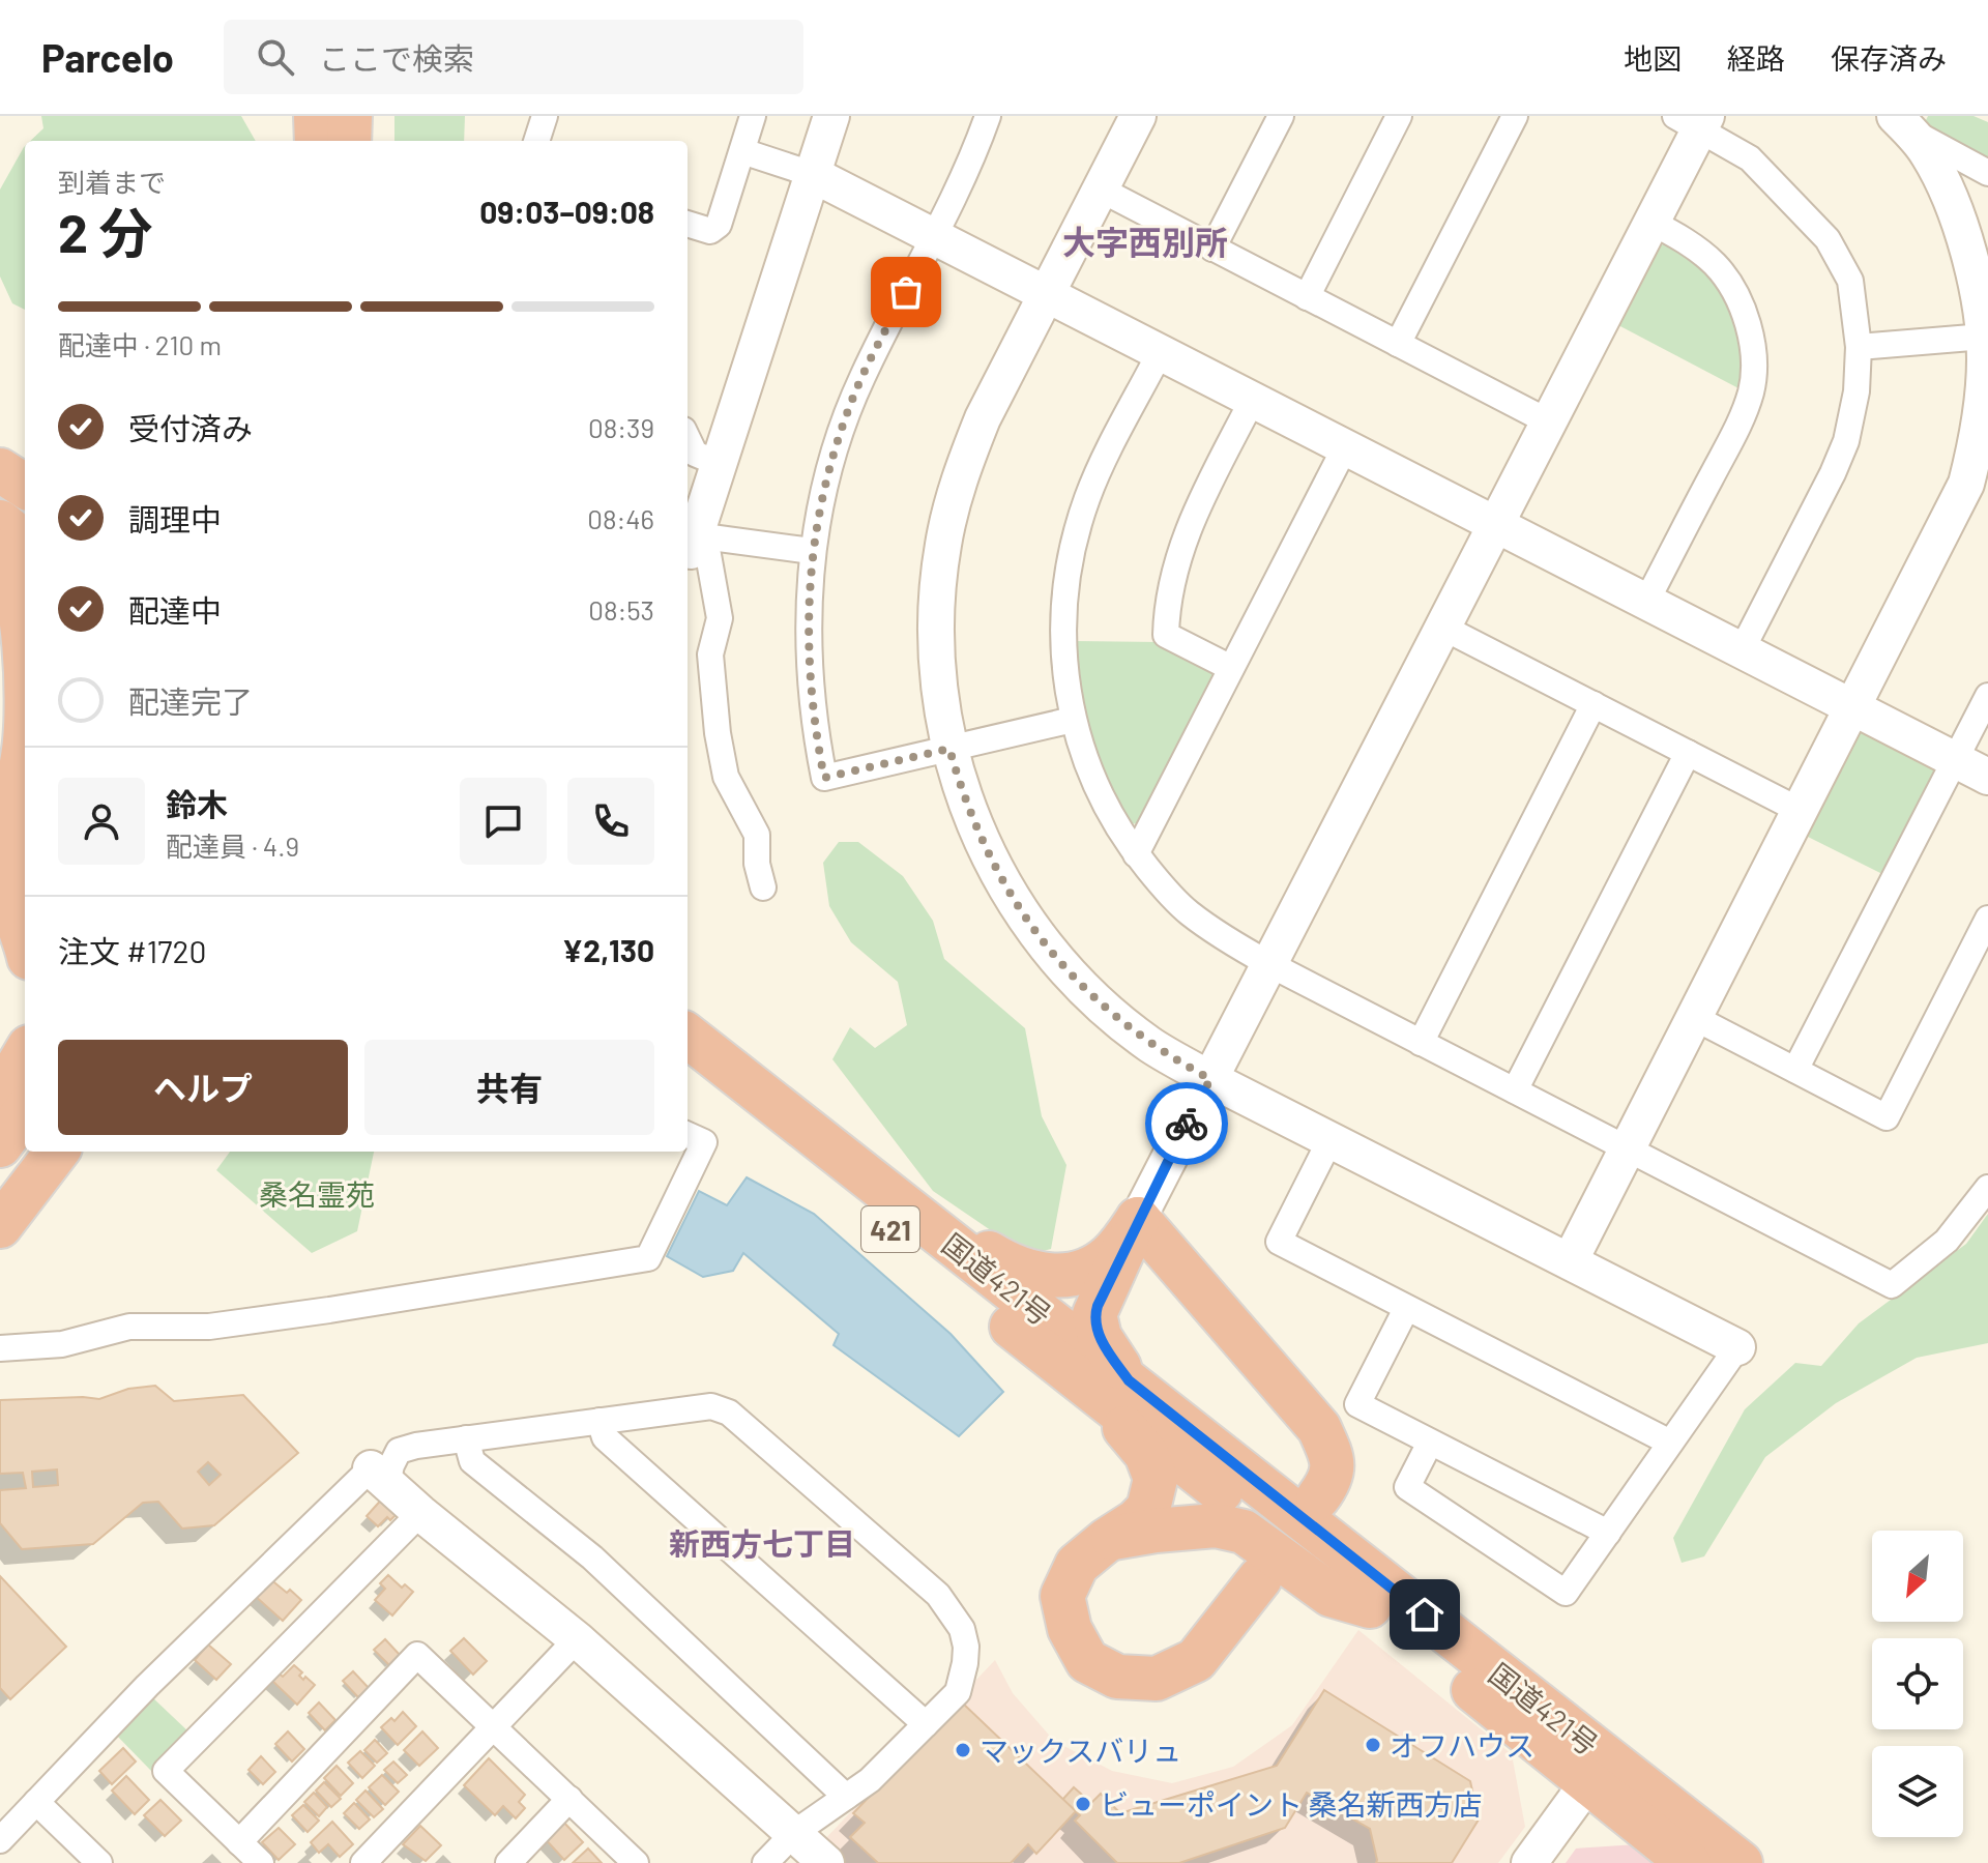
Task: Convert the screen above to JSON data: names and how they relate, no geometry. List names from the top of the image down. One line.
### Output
{"streets":{"highway":["421","国道421号"]},"districts":["大字西別所","新西方七丁目"],"parks":["桑名霊苑"],"places":["オフハウス","マックスバリュ","ビューポイント 桑名新西方店"],"north":"bottom left","page":{"header":"Parcelo","search":"ここで検索","nav":["地図","経路","保存済み"],"heading":["2 分","到着まで","09:03–09:08"],"panel":["鈴木","配達員 · 4.9","注文 #1720","¥2,130"],"bar":"配達中 · 210 m","list":[["受付済み","08:39"],["調理中","08:46"],["配達中","08:53"],"配達完了"],"buttons":["ヘルプ","共有"]}}
